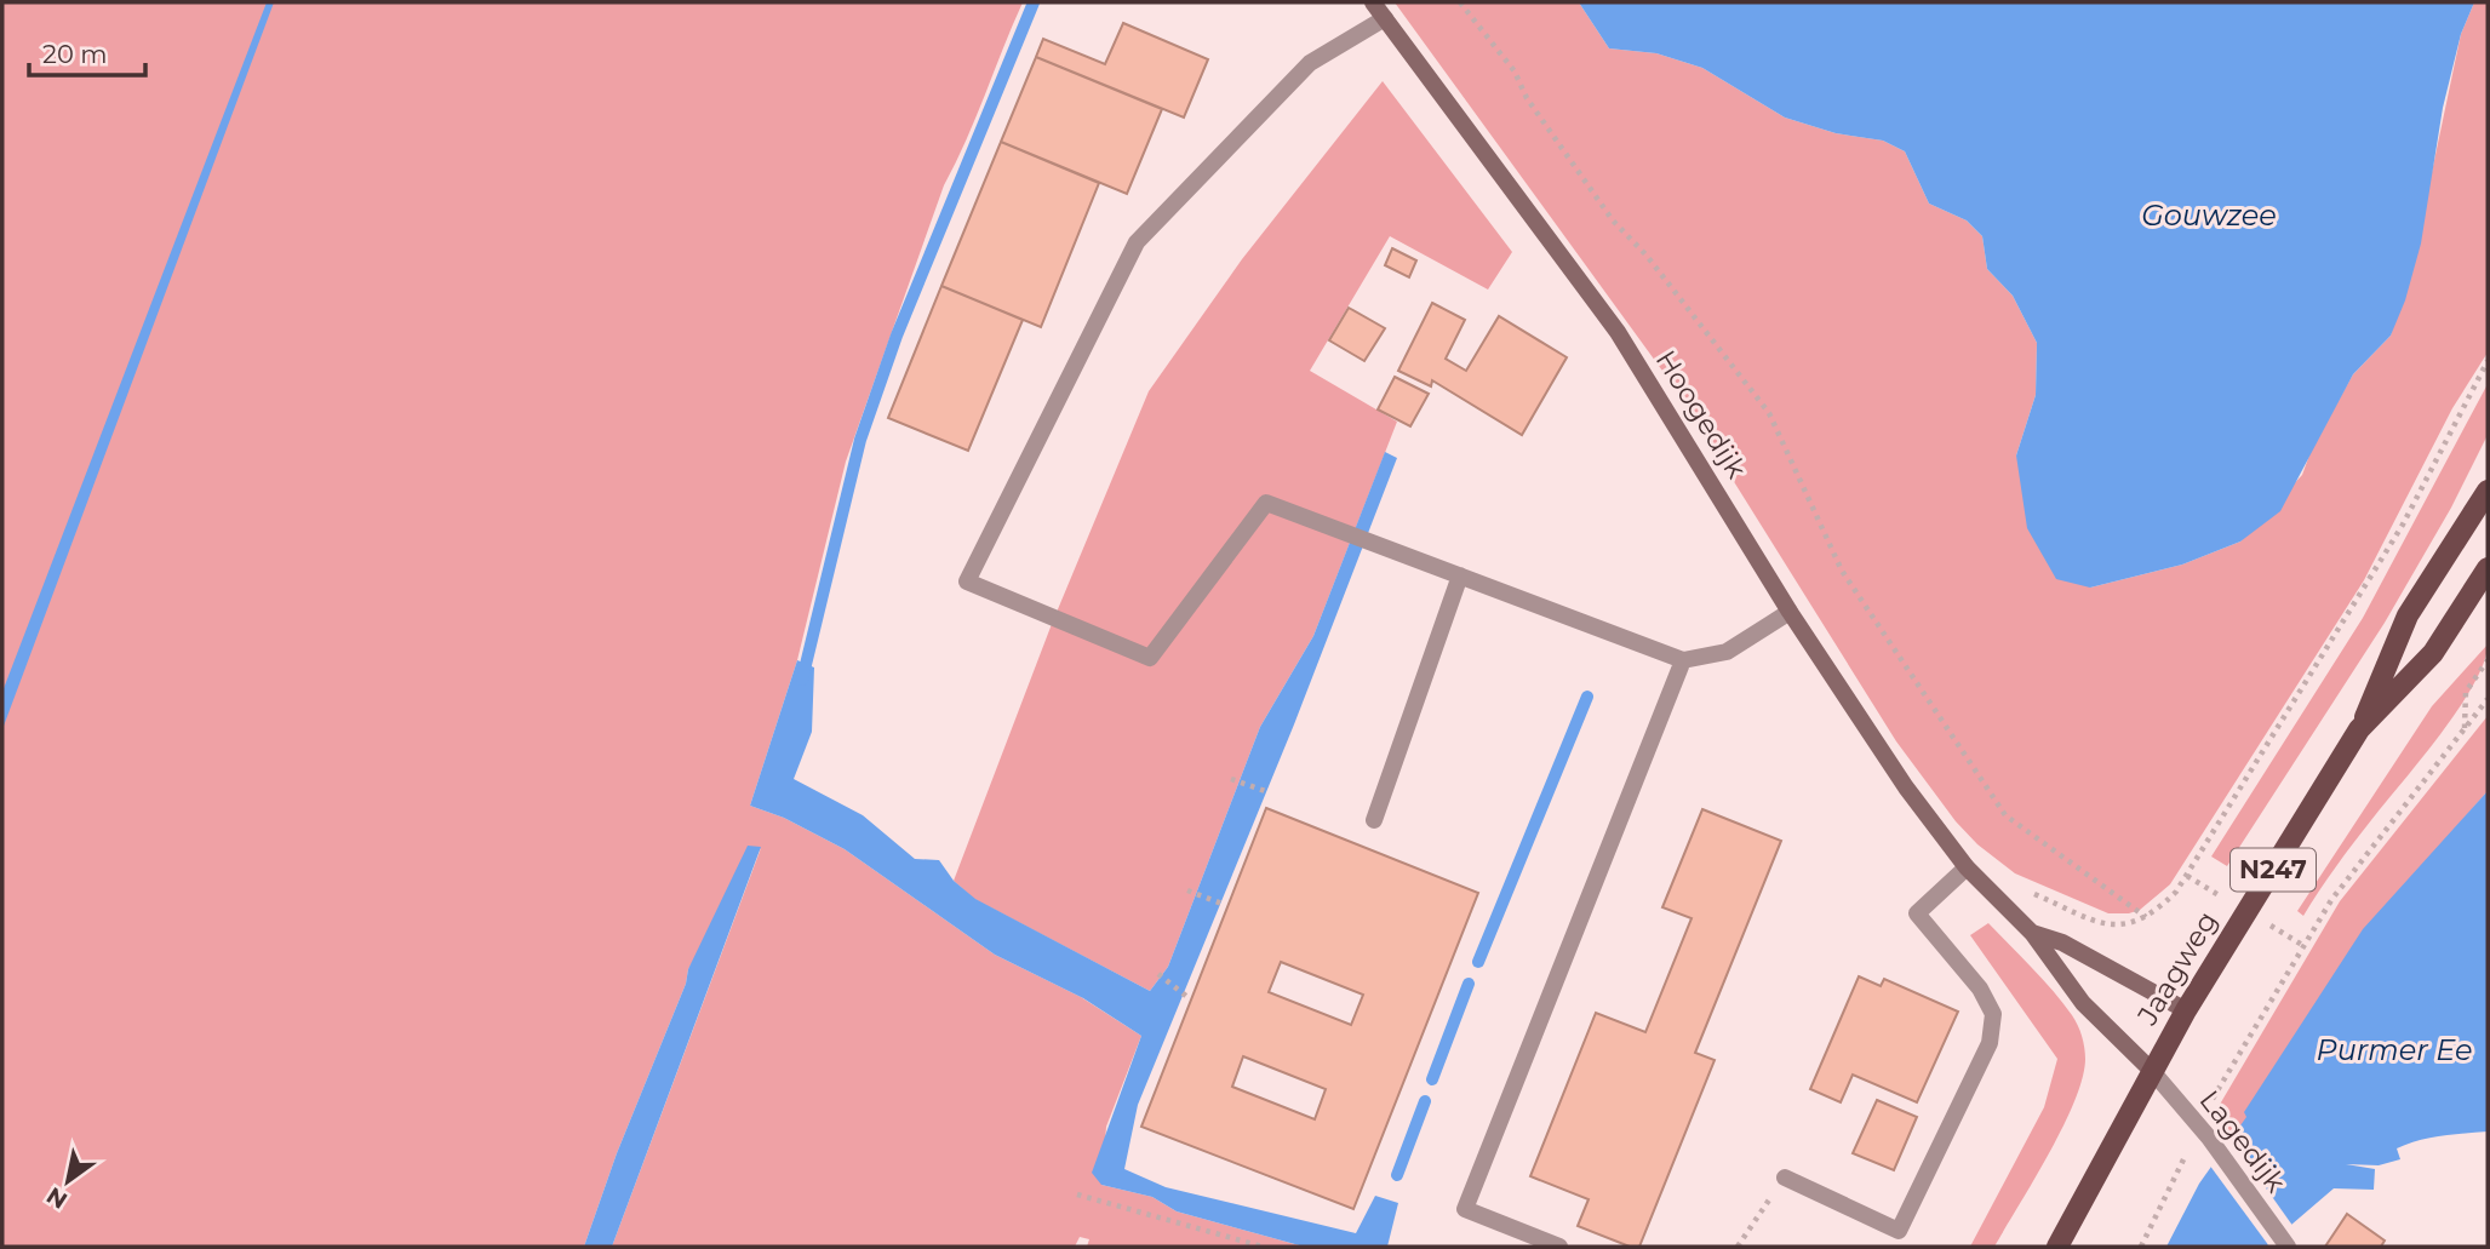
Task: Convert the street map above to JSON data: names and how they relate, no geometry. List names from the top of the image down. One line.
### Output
{"streets":{"main road":["N247","Jaagweg"],"street":["Hoogedijk","Lagedijk"]},"crossings":[["Hoogedijk","Jaagweg"],["Hoogedijk","Lagedijk"],["N247","Jaagweg"],["Jaagweg","Lagedijk"]],"water":["Gouwzee","Purmer Ee"],"scale_bar":"20 m","north":"bottom left"}
